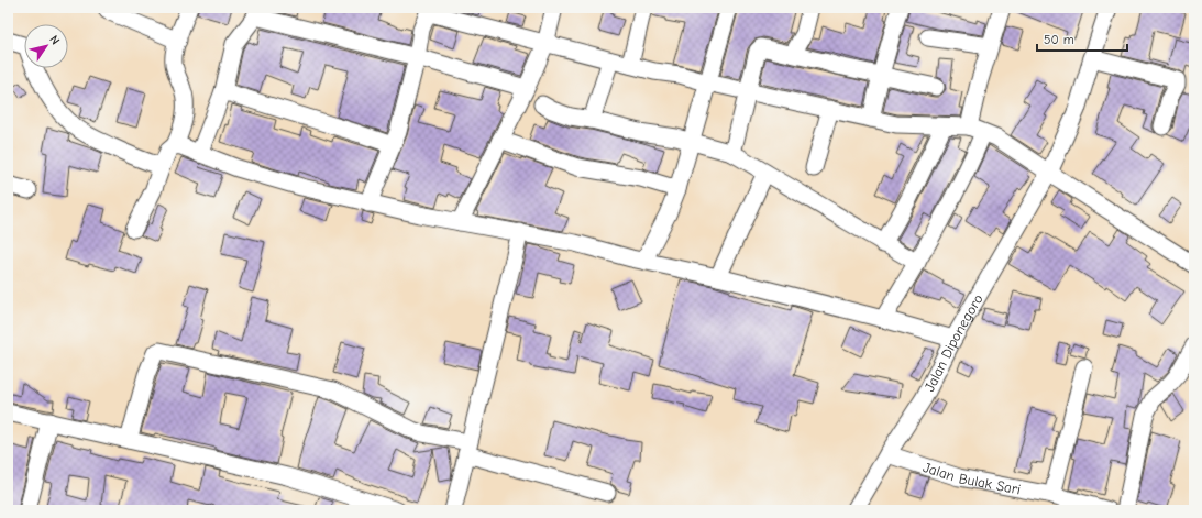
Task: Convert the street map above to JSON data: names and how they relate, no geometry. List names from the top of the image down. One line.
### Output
{"streets":{"street":["Jalan Diponegoro","Jalan Bulak Sari"]},"crossings":[["Jalan Diponegoro","Jalan Bulak Sari"]],"scale_bar":"50 m","north":"top right"}
